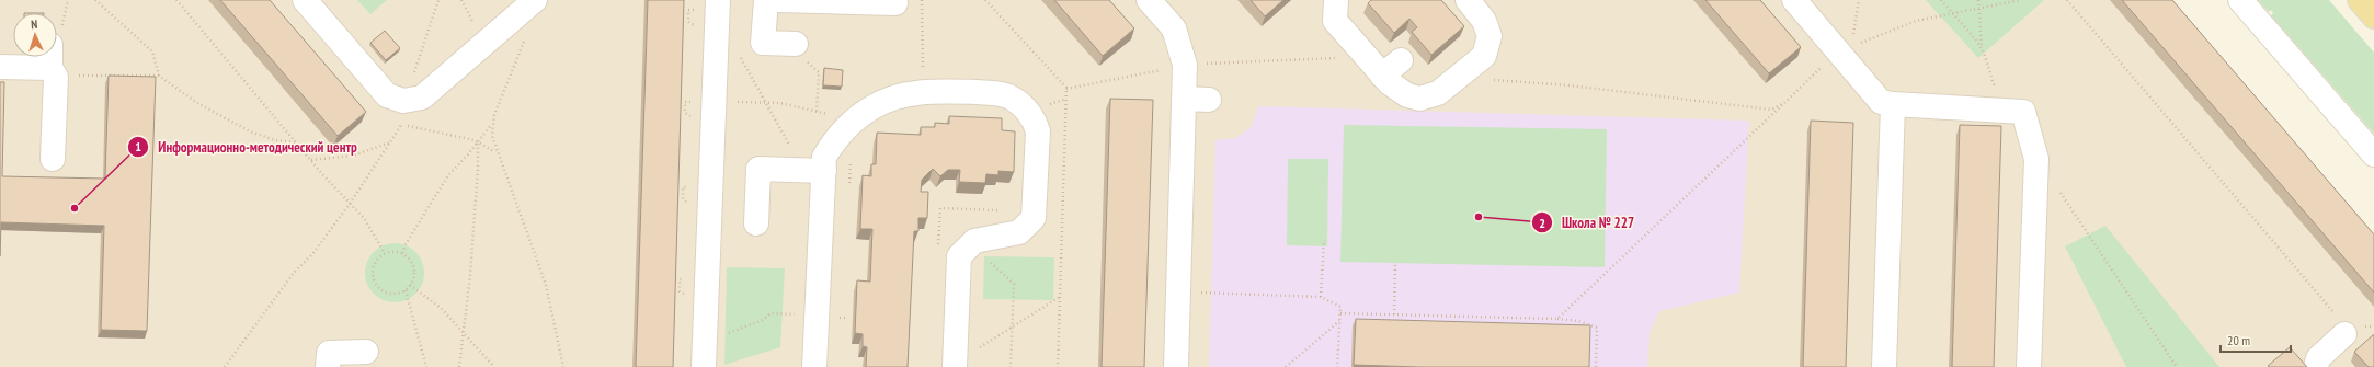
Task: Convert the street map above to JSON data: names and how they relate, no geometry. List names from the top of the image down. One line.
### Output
{"places":["Информационно-методический центр","Школа № 227"],"scale_bar":"20 m","north":"top"}
